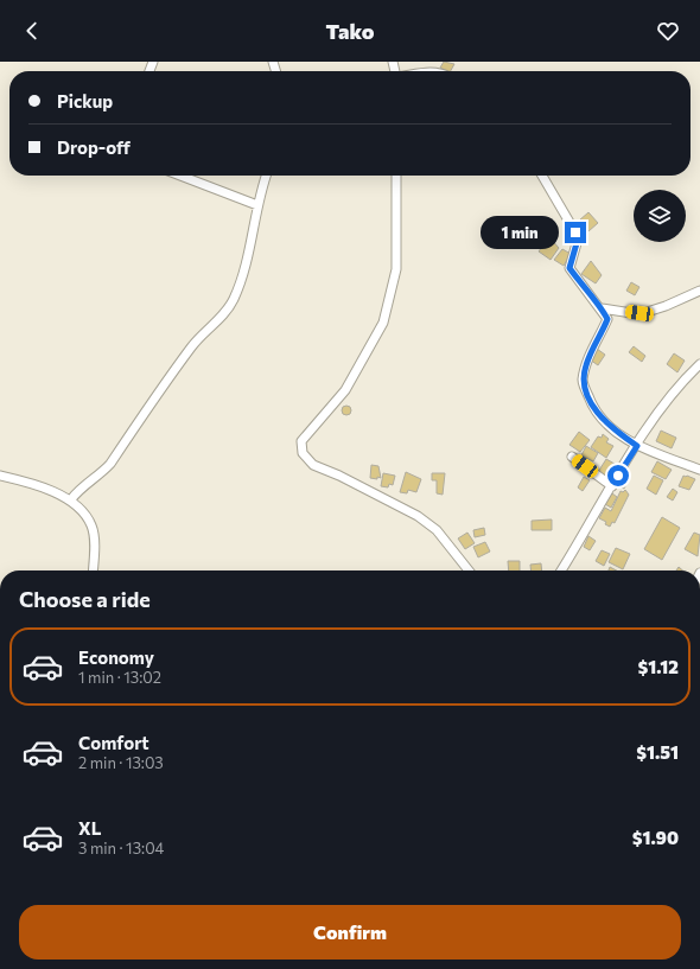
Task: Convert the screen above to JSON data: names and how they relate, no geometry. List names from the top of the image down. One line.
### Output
{"page":{"header":"Tako","banner":["Pickup","Drop-off"],"bubble":"1 min","heading":"Choose a ride","list":[{"name":"Economy","note":"1 min · 13:02","value":"$1.12"},{"name":"Comfort","note":"2 min · 13:03","value":"$1.51"},{"name":"XL","note":"3 min · 13:04","value":"$1.90"}],"buttons":"Confirm"}}
